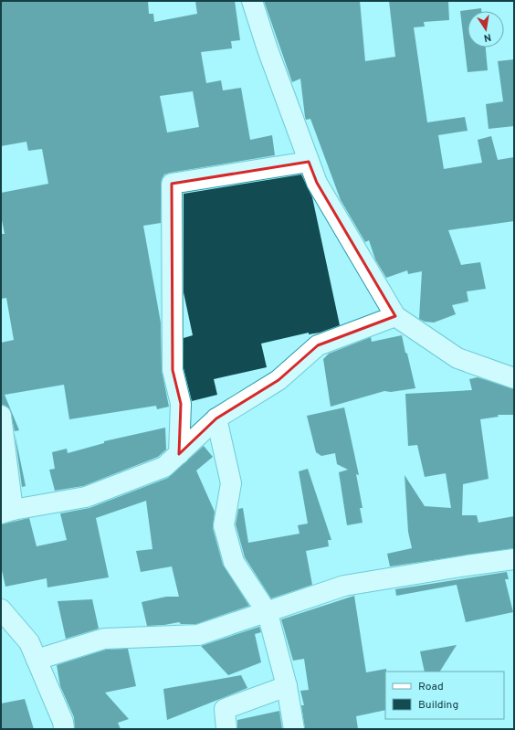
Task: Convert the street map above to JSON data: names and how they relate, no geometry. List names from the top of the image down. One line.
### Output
{"legend":["Road","Building"],"north":"bottom"}
